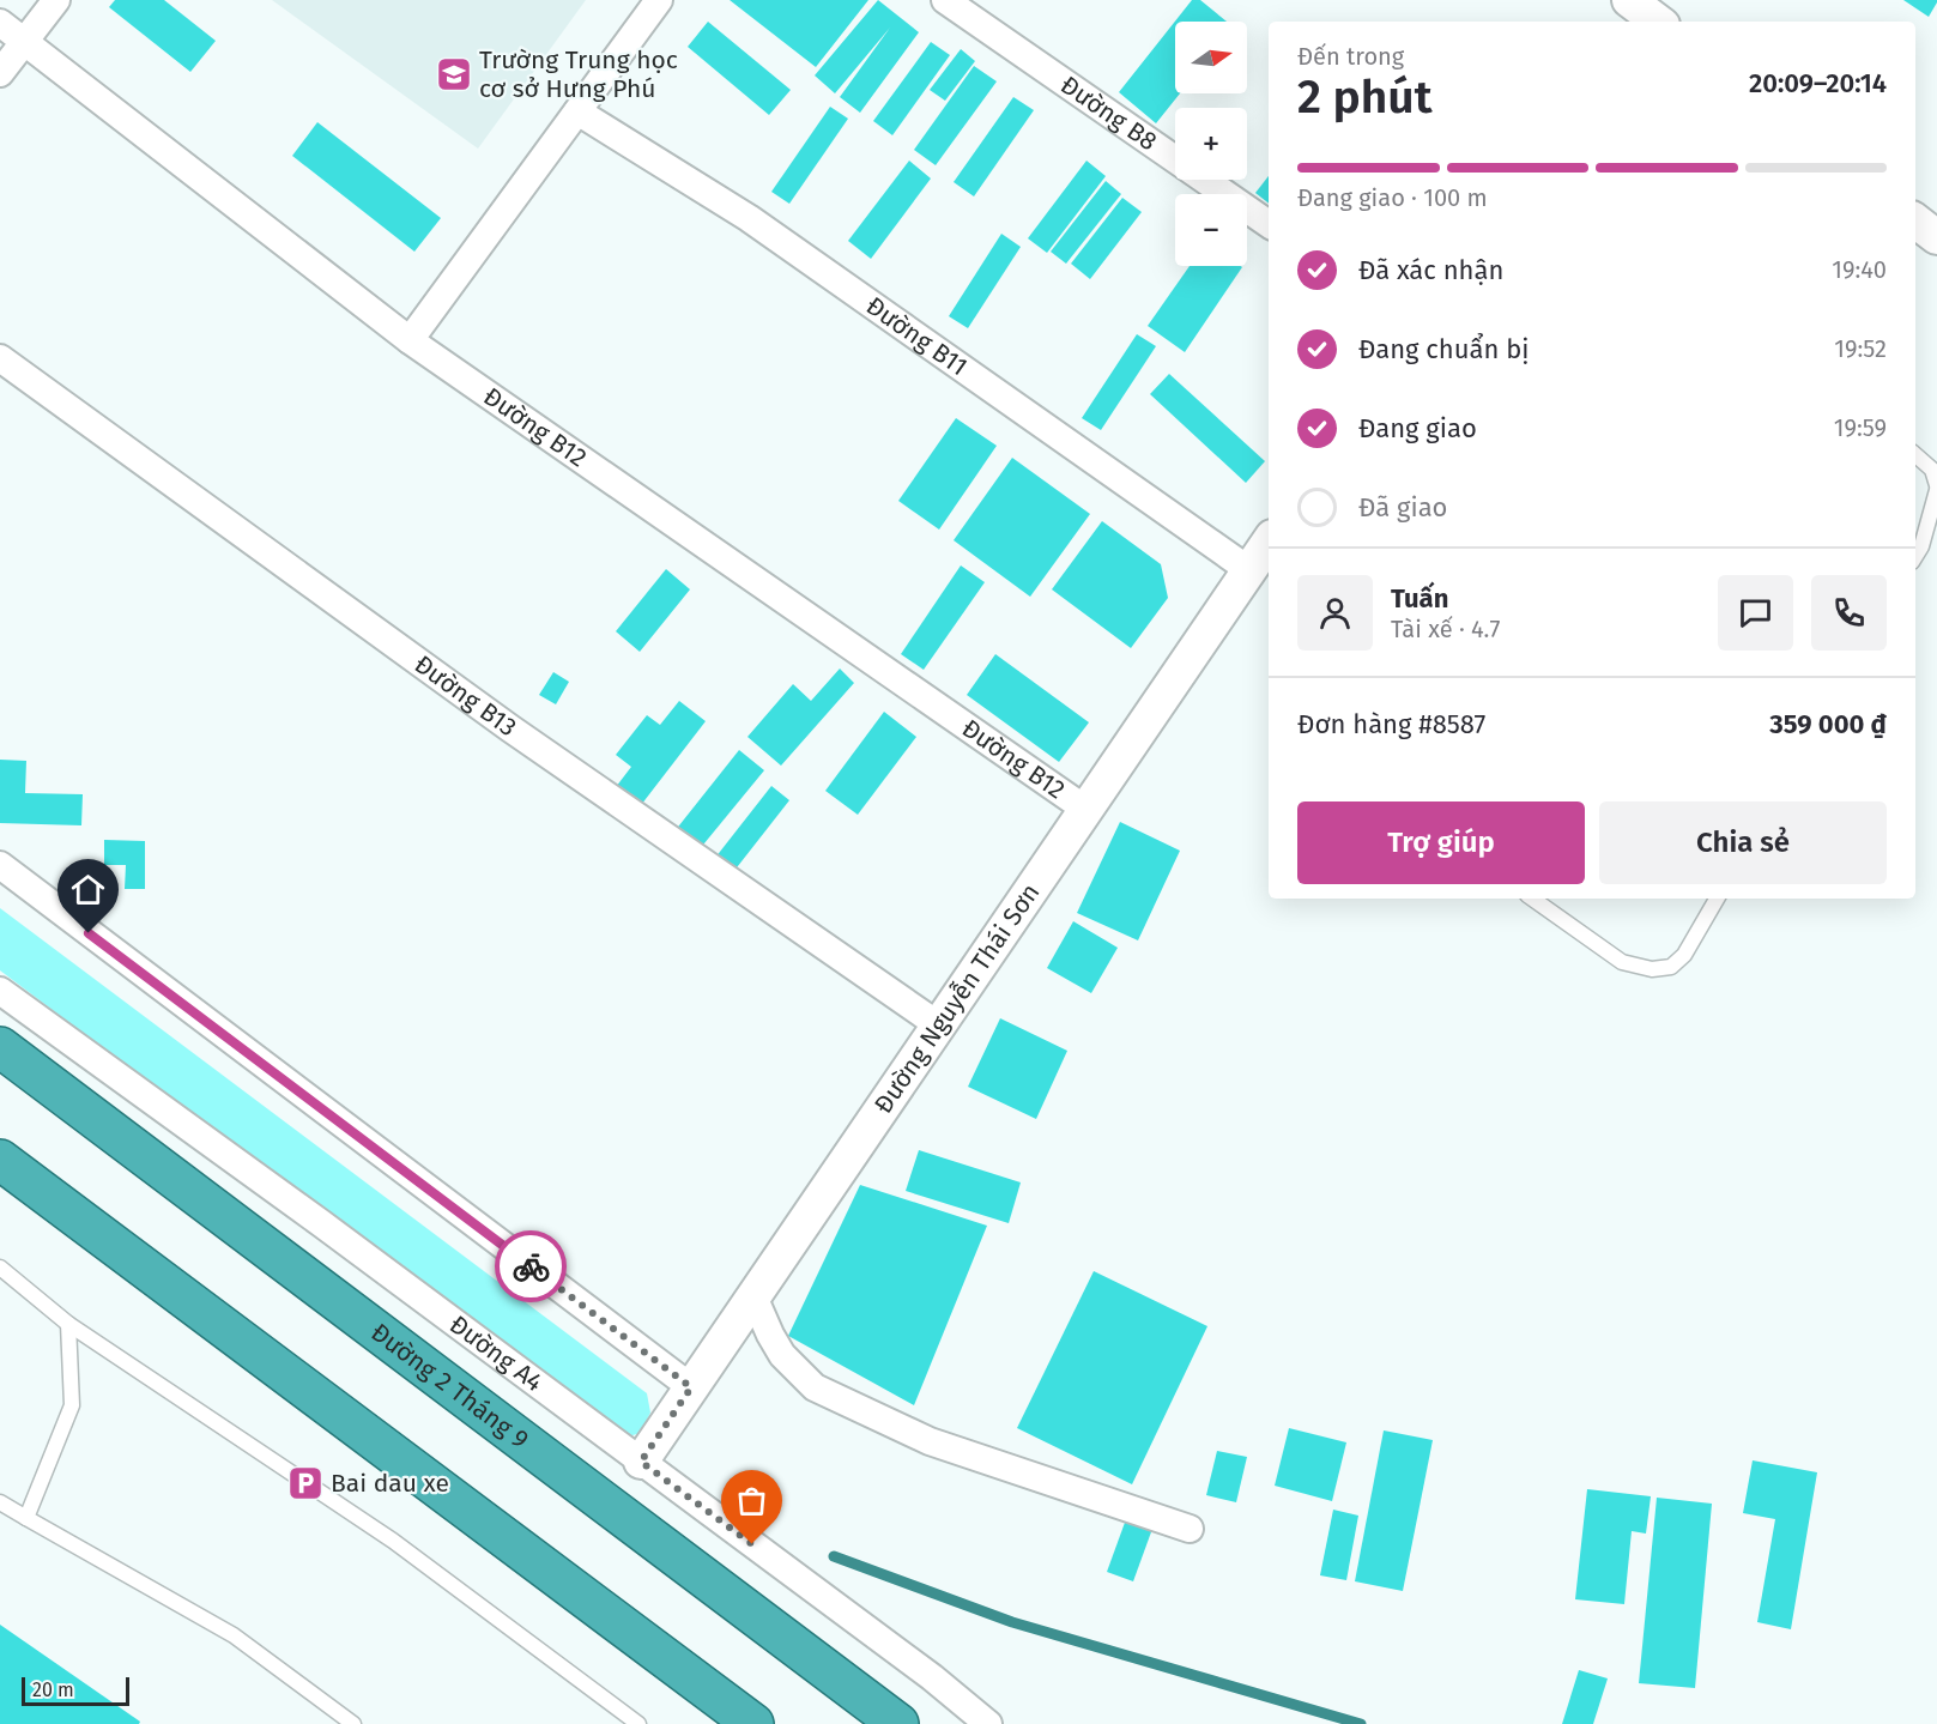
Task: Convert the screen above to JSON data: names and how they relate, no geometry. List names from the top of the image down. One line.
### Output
{"streets":{"highway":["Đường 2 Tháng 9"],"street":["Đường B8","Đường B11","Đường B12","Đường B13","Đường Nguyễn Thái Sơn","Đường A4"]},"crossings":[["Đường B11","Đường Nguyễn Thái Sơn"],["Đường B12","Đường Nguyễn Thái Sơn"],["Đường B13","Đường Nguyễn Thái Sơn"],["Đường Nguyễn Thái Sơn","Đường A4"]],"places":{"school or university":["Trường Trung học cơ sở Hưng Phú"],"parking":["Bai dau xe"]},"scale_bar":"20 m","north":"right","page":{"map_buttons":["+","−"],"heading":["2 phút","Đến trong","20:09–20:14"],"panel":["Tuấn","Tài xế · 4.7","Đơn hàng #8587","359 000 ₫"],"bar":"Đang giao · 100 m","list":[["Đã xác nhận","19:40"],["Đang chuẩn bị","19:52"],["Đang giao","19:59"],"Đã giao"],"buttons":["Trợ giúp","Chia sẻ"],"scale":"20 m"}}
